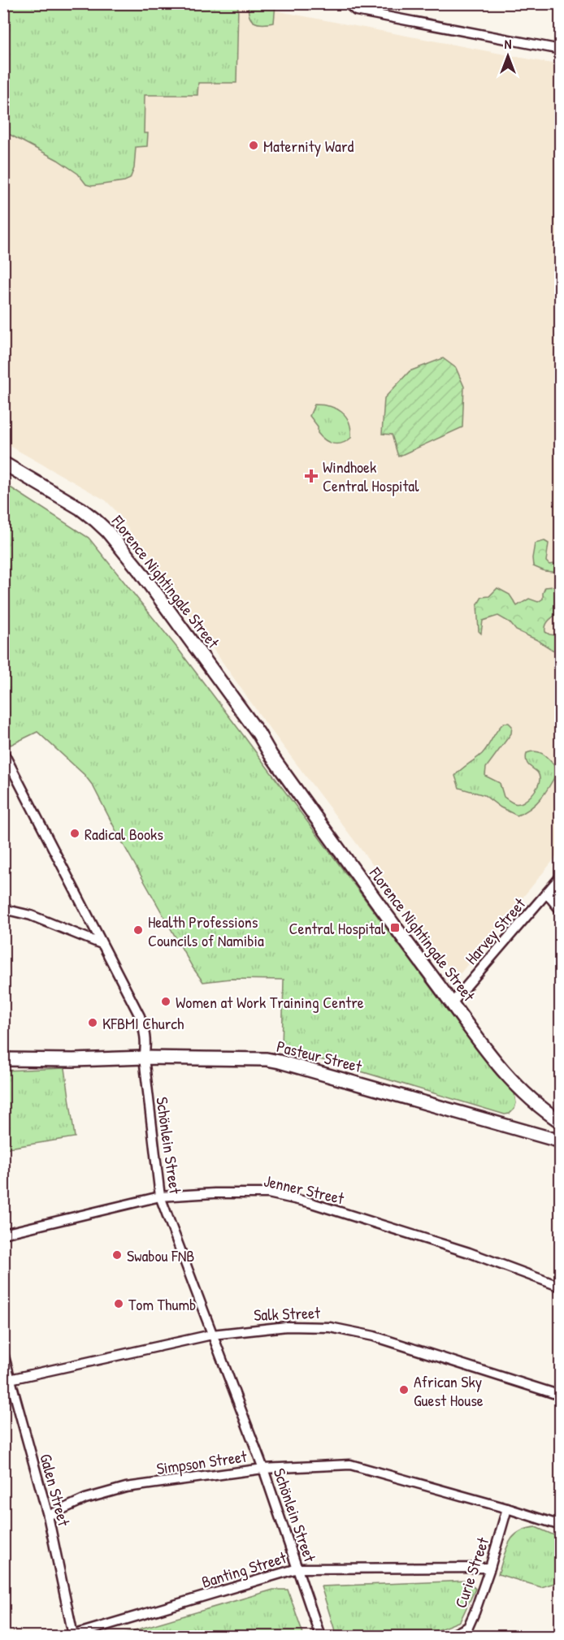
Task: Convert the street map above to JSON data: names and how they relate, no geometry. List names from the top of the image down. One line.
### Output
{"streets":{"main road":["Florence Nightingale Street","Pasteur Street"],"street":["Harvey Street","Schönlein Street","Jenner Street","Salk Street","Simpson Street","Galen Street","Banting Street","Curie Street"]},"crossings":[["Florence Nightingale Street","Harvey Street"],["Pasteur Street","Schönlein Street"],["Schönlein Street","Jenner Street"],["Schönlein Street","Salk Street"],["Schönlein Street","Simpson Street"],["Schönlein Street","Banting Street"],["Salk Street","Galen Street"],["Simpson Street","Galen Street"],["Simpson Street","Curie Street"],["Galen Street","Banting Street"],["Banting Street","Curie Street"]],"places":{"other":["Maternity Ward","Radical Books","Health Professions Councils of Namibia","Women at Work Training Centre","KFBMI Church","Swabou FNB","Tom Thumb","African Sky Guest House"],"health":["Windhoek Central Hospital"],"transit":["Central Hospital"]},"north":"top"}
